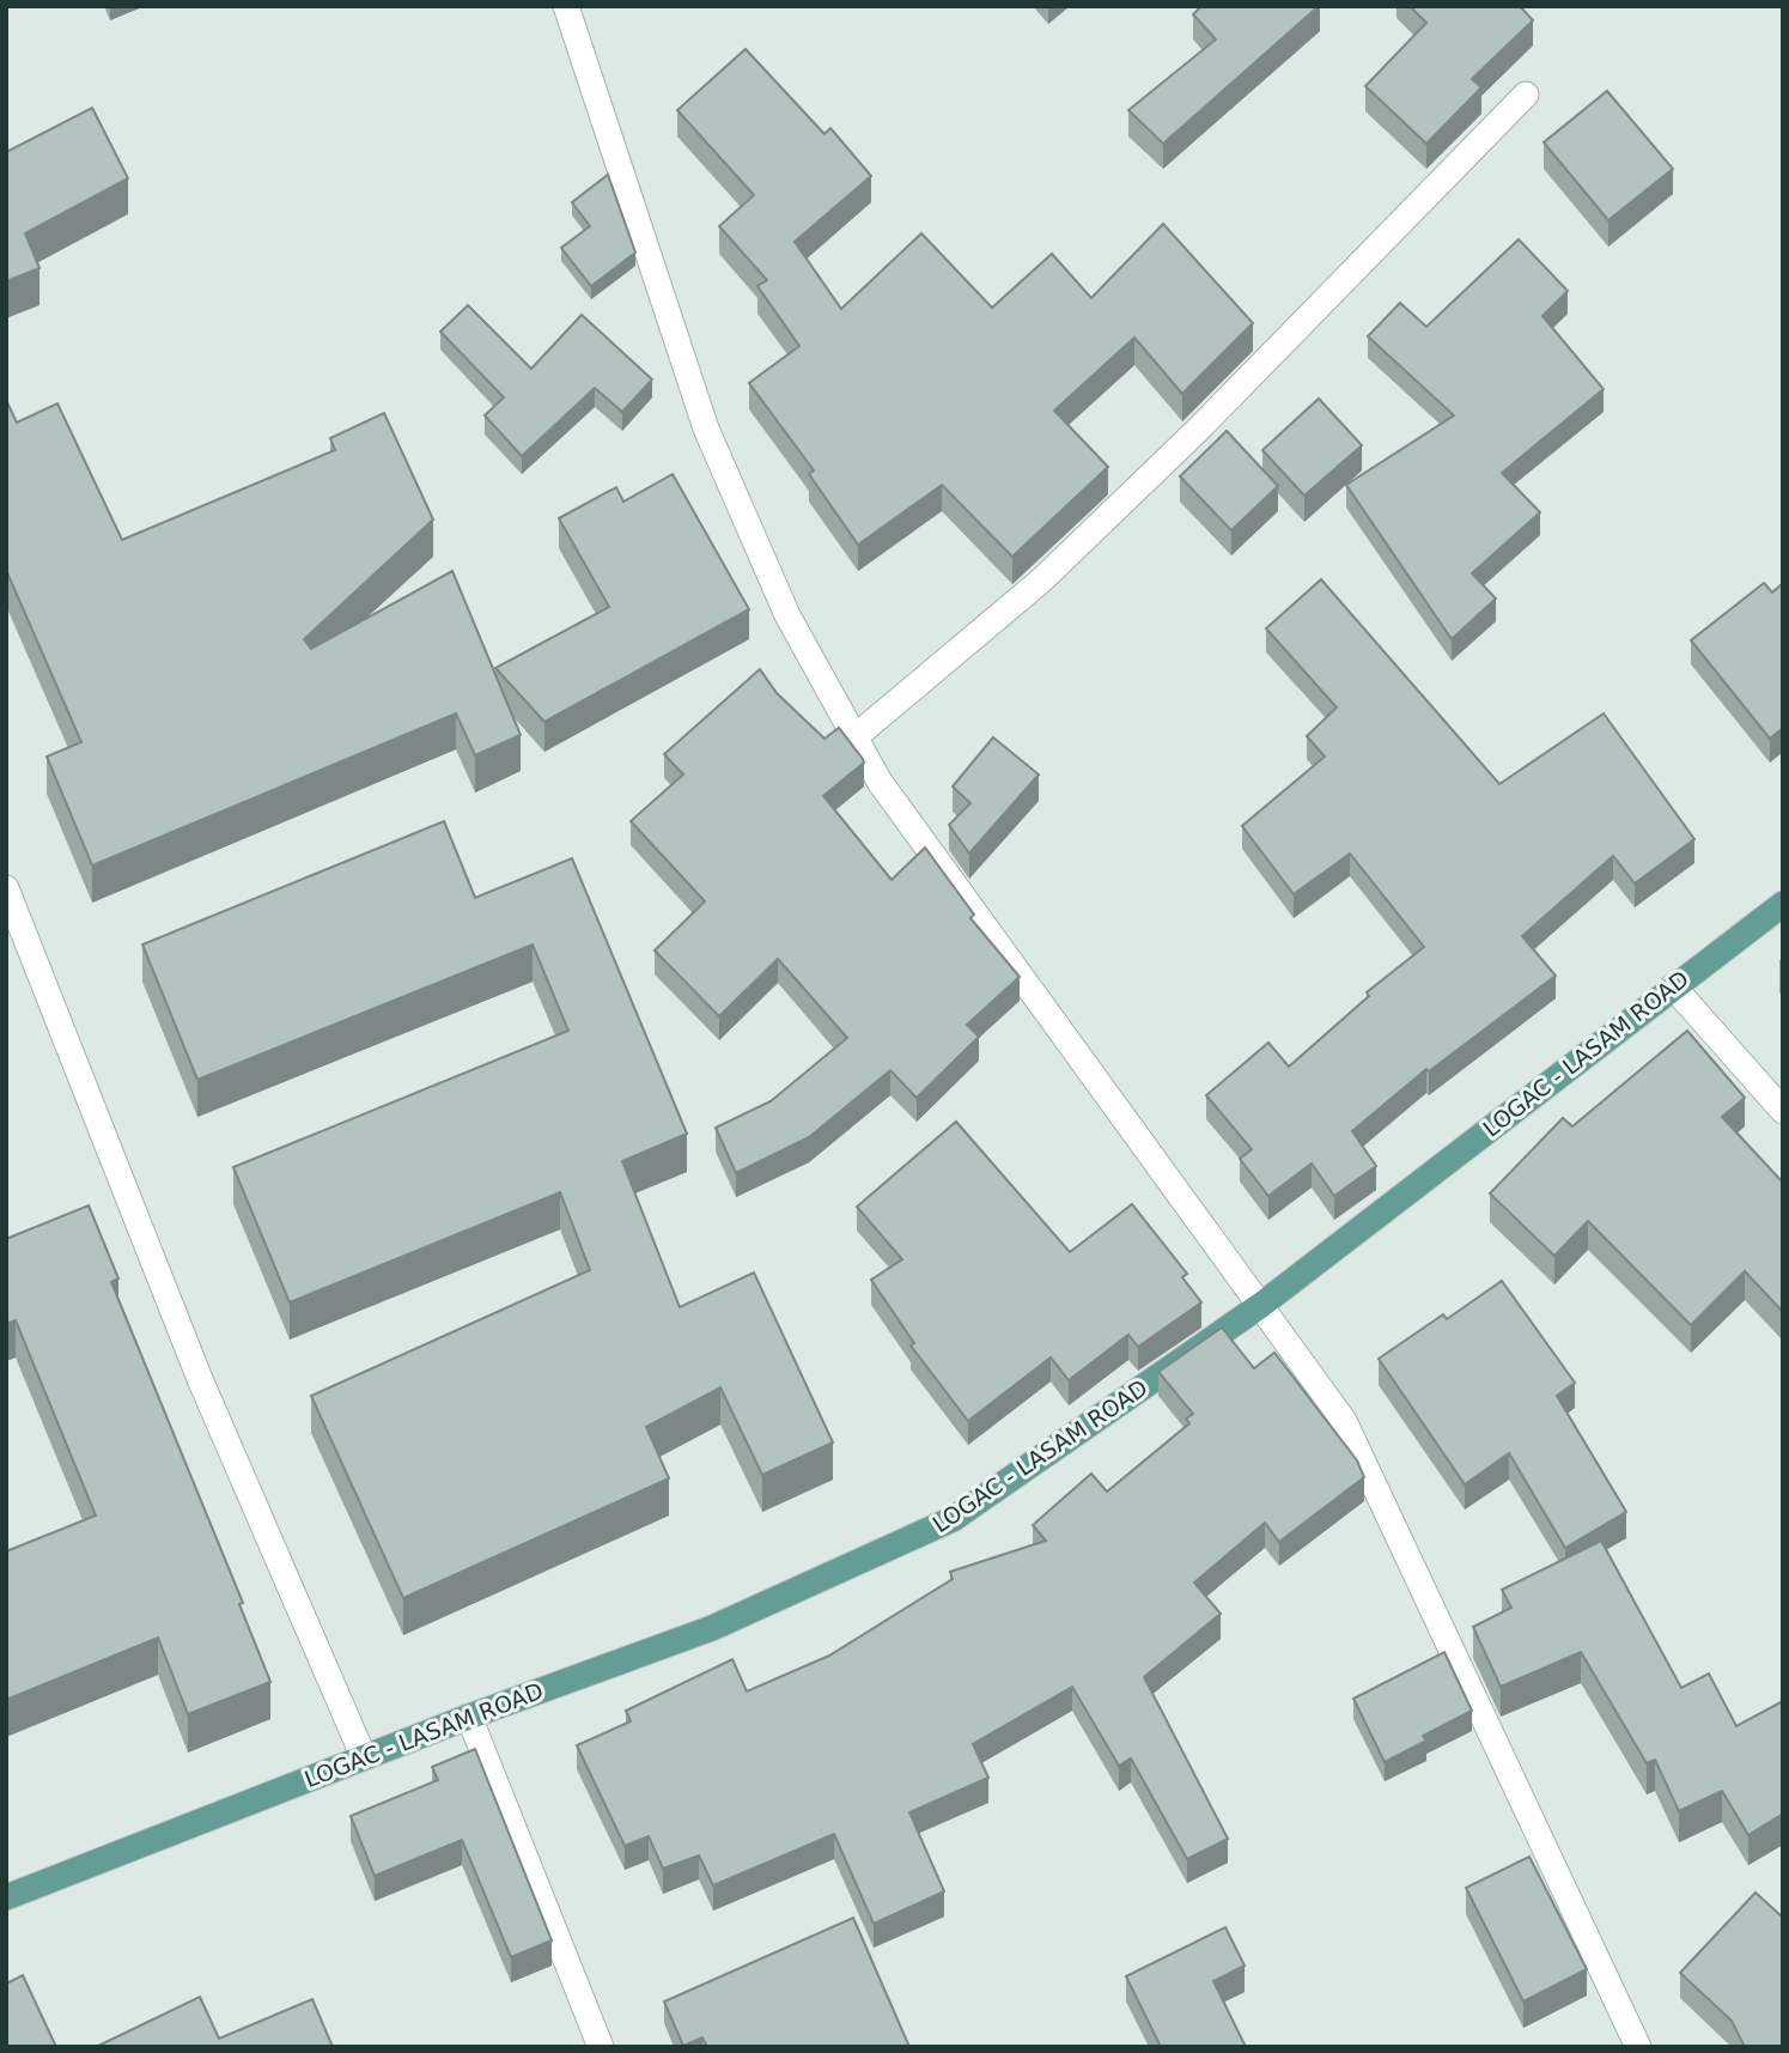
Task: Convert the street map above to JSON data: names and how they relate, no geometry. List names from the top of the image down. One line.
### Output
{"streets":{"main road":["LOGAC - LASAM ROAD"]}}
